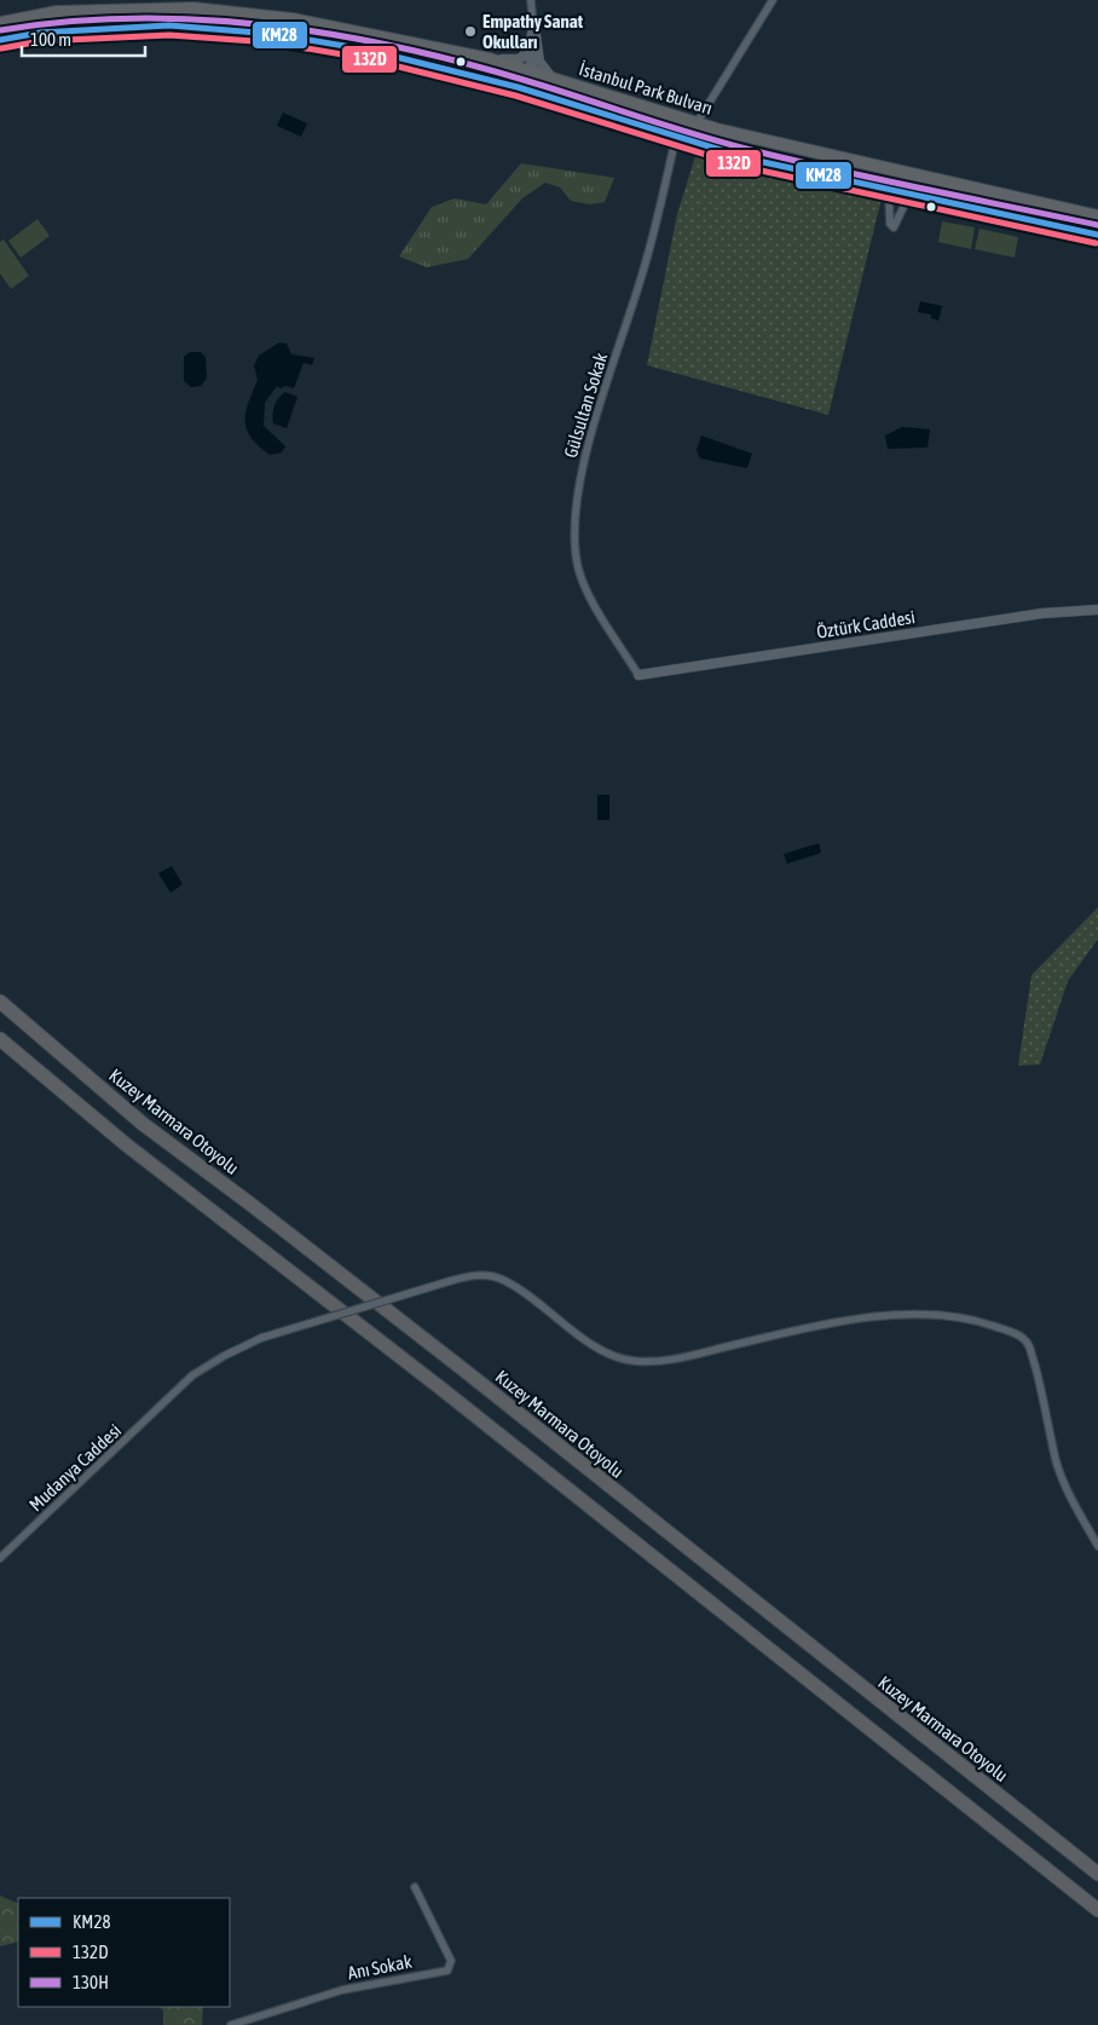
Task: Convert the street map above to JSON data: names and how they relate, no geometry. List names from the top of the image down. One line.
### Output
{"streets":{"highway":["İstanbul Park Bulvarı","Kuzey Marmara Otoyolu"],"street":["Gülsultan Sokak","Öztürk Caddesi","Mudanya Caddesi","Anı Sokak"]},"crossings":[["İstanbul Park Bulvarı","Gülsultan Sokak"],["Gülsultan Sokak","Öztürk Caddesi"]],"places":["Empathy Sanat Okulları"],"lines":["transit line 130H","transit line KM28","transit line 132D"],"legend":["KM28","132D","130H"],"scale_bar":"100 m"}
